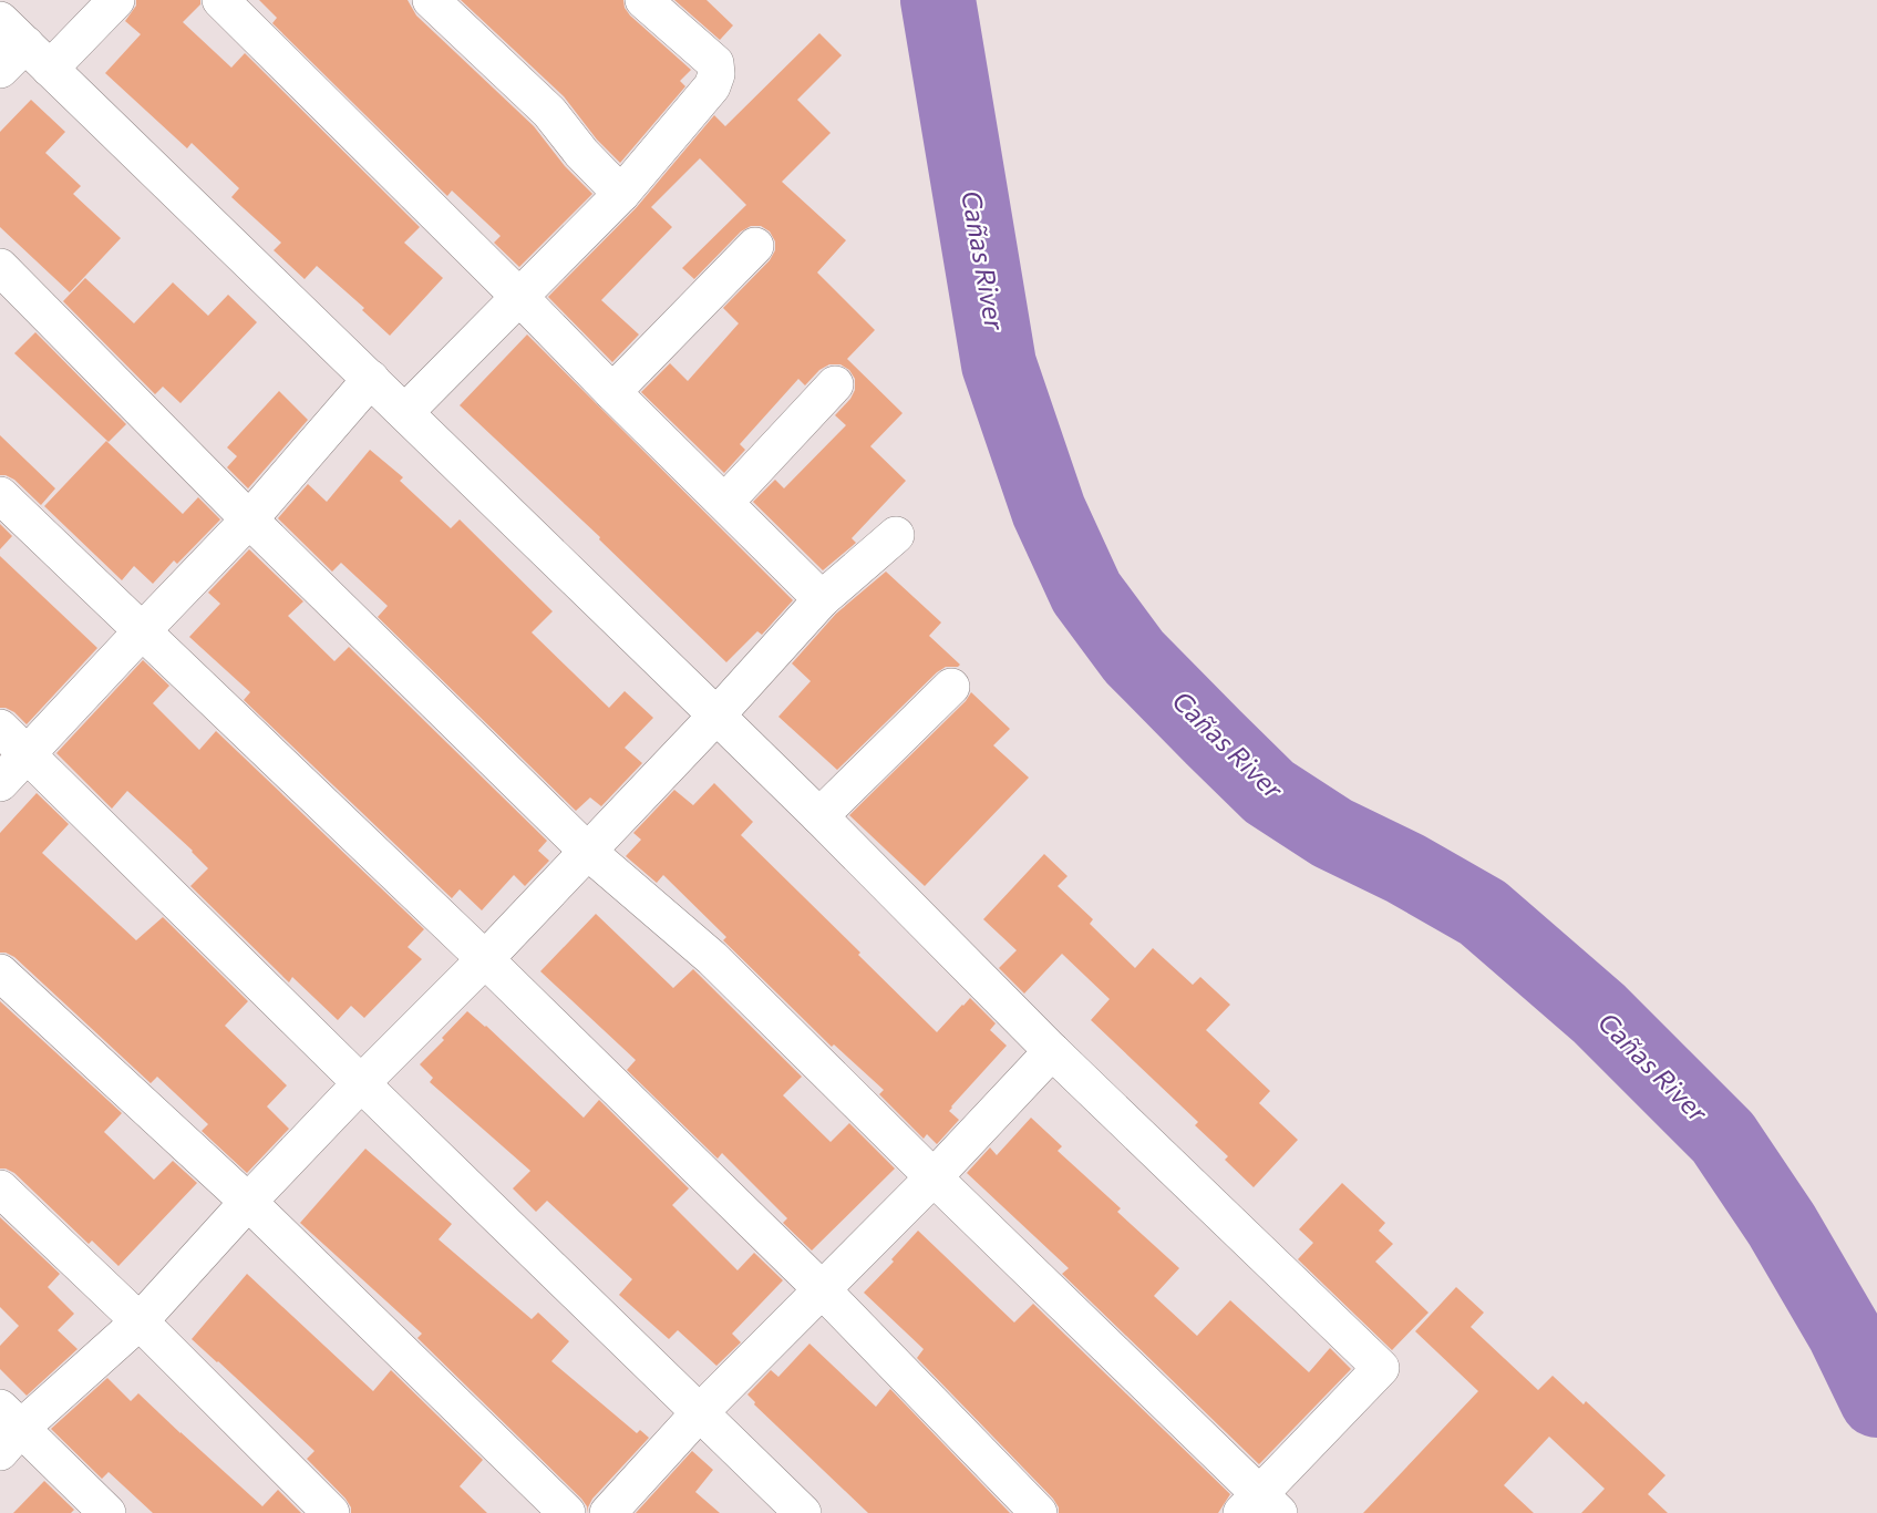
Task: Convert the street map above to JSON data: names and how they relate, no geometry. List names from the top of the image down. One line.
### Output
{"water":["Cañas River"]}
